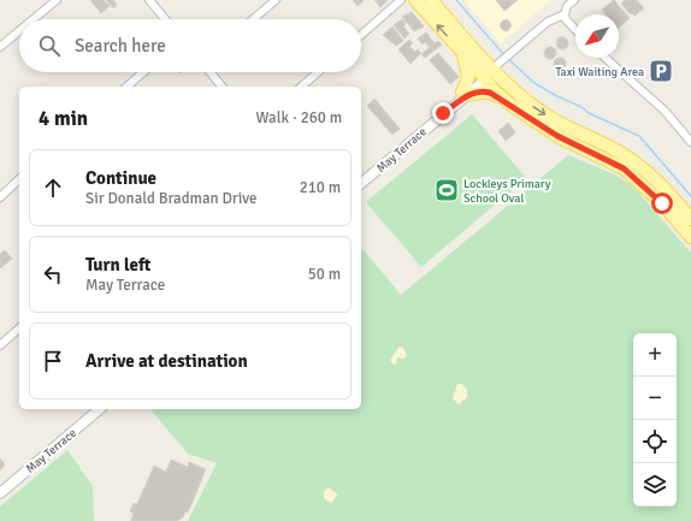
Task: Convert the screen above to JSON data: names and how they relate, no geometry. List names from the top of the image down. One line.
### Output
{"streets":{"street":["May Terrace"]},"places":{"parking":["Taxi Waiting Area"],"sports":["Lockleys Primary School Oval"]},"north":"bottom left","page":{"search":"Search here","heading":["4 min","Walk · 260 m"],"list":[["Continue","Sir Donald Bradman Drive","210 m"],["Turn left","May Terrace","50 m"],"Arrive at destination"],"map_buttons":["+","−"]}}
